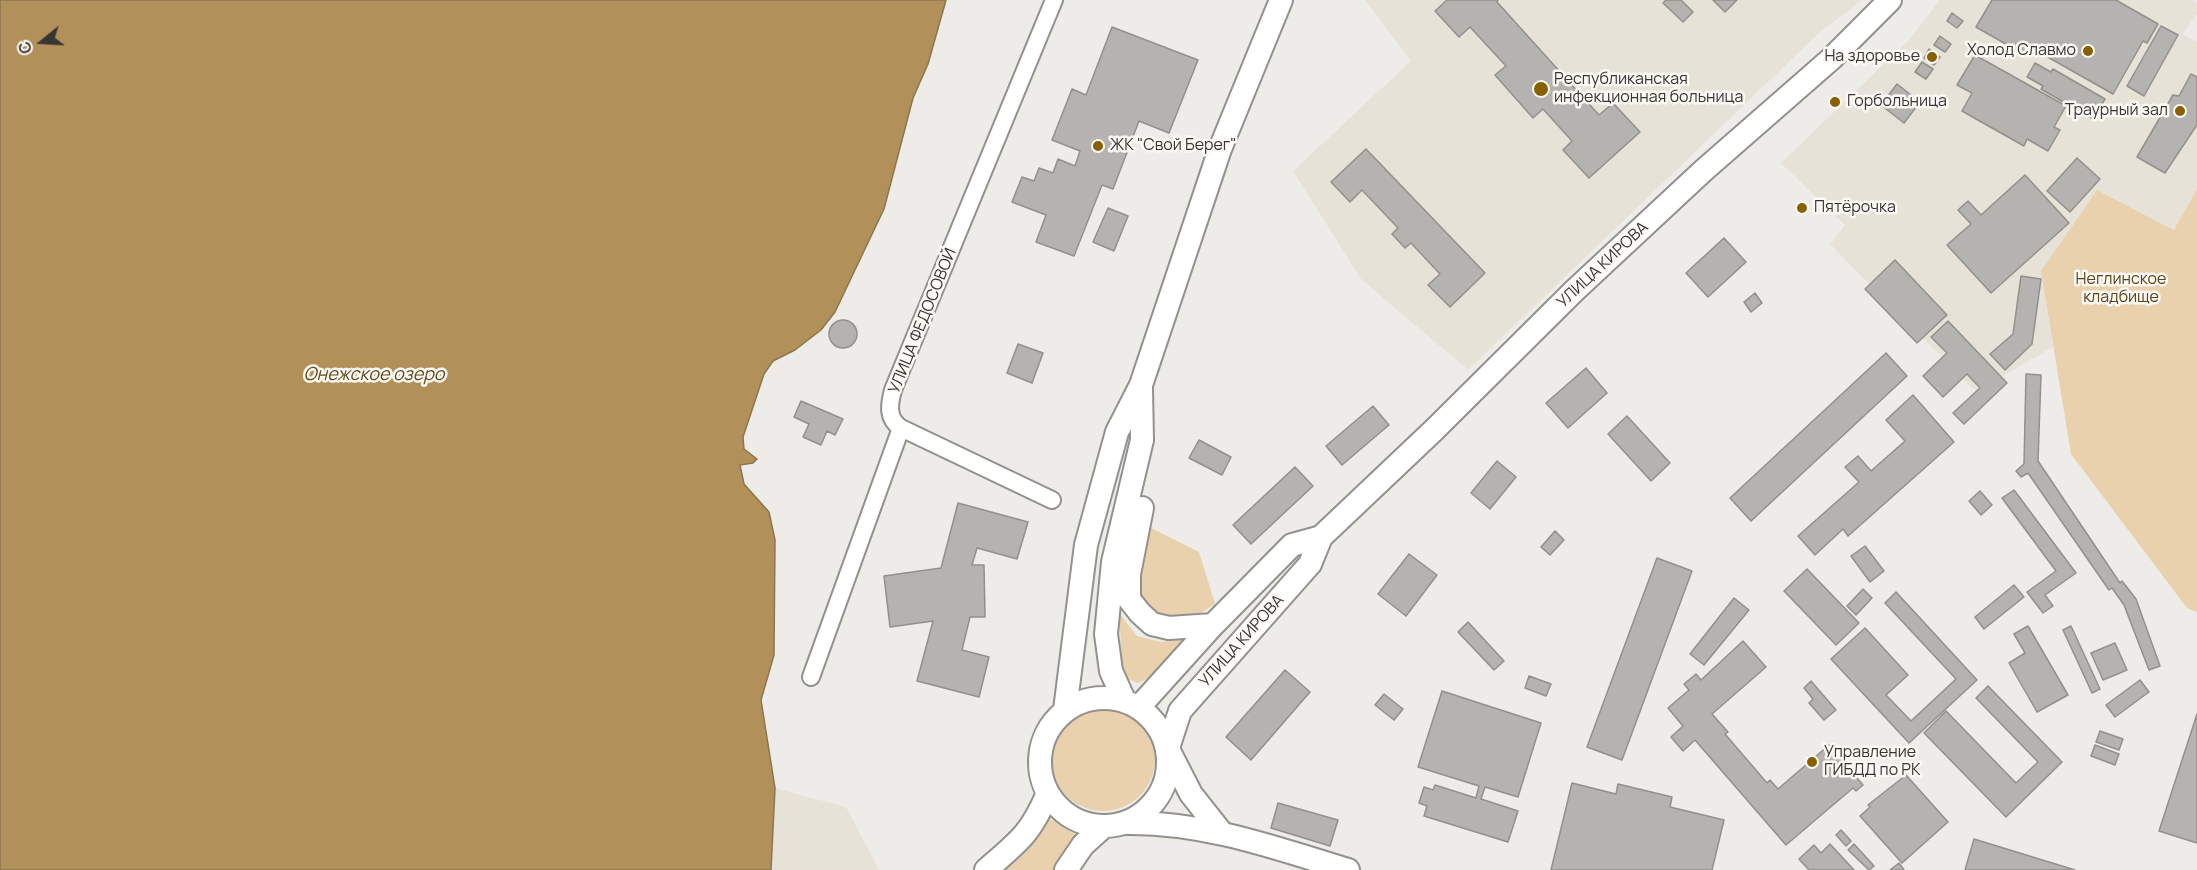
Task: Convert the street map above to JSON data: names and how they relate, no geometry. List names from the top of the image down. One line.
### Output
{"streets":{"main road":["УЛИЦА КИРОВА"],"street":["УЛИЦА ФЕДОСОВОЙ"]},"water":["Онежское озеро"],"parks":["Неглинское кладбище"],"places":["Холод Славмо","На здоровье","Республиканская инфекционная больница","Горбольница","Траурный зал","ЖК \"Свой Берег\"","Пятёрочка","Управление ГИБДД по РК"],"north":"left"}
